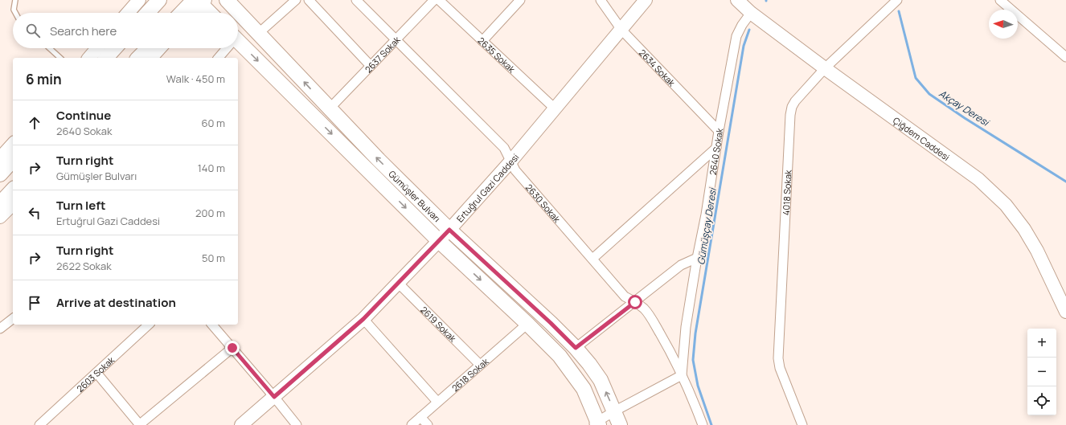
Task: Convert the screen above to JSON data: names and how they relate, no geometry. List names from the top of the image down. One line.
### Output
{"streets":{"main road":["Çiğdem Caddesi","Ertuğrul Gazi Caddesi","Gümüşler Bulvarı"],"street":["2637 Sokak","2635 Sokak","2634 Sokak","2640 Sokak","4018 Sokak","2630 Sokak","2619 Sokak","2603 Sokak","2618 Sokak"]},"crossings":[["2637 Sokak","Gümüşler Bulvarı"],["2637 Sokak","2630 Sokak"],["2635 Sokak","Ertuğrul Gazi Caddesi"],["2634 Sokak","2640 Sokak"],["2634 Sokak","Ertuğrul Gazi Caddesi"],["Çiğdem Caddesi","2640 Sokak"],["Çiğdem Caddesi","4018 Sokak"],["2640 Sokak","2630 Sokak"],["Ertuğrul Gazi Caddesi","Gümüşler Bulvarı"],["Ertuğrul Gazi Caddesi","2630 Sokak"],["Ertuğrul Gazi Caddesi","2619 Sokak"],["Gümüşler Bulvarı","2618 Sokak"],["2619 Sokak","2618 Sokak"]],"water":["Akçay Deresi","Gümüşçay Deresi"],"north":"left","page":{"search":"Search here","heading":["6 min","Walk · 450 m"],"list":[["Continue","2640 Sokak","60 m"],["Turn right","Gümüşler Bulvarı","140 m"],["Turn left","Ertuğrul Gazi Caddesi","200 m"],["Turn right","2622 Sokak","50 m"],"Arrive at destination"],"map_buttons":["+","−"]}}
